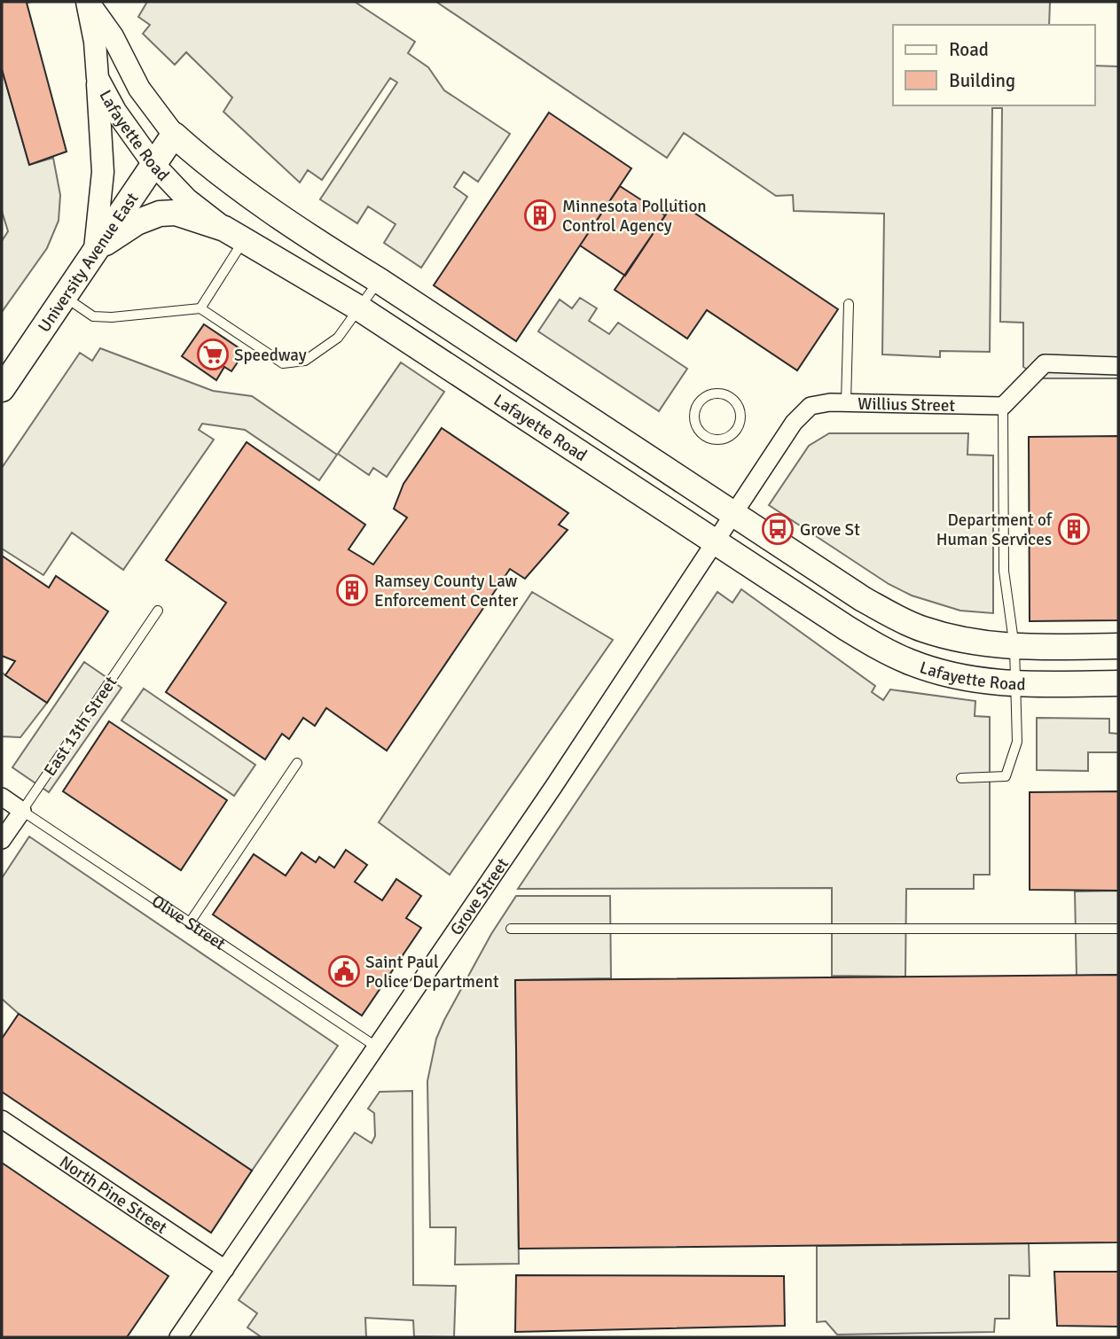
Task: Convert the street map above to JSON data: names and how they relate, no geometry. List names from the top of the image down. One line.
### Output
{"streets":{"main road":["Lafayette Road","University Avenue East"],"street":["Willius Street","East 13th Street","Grove Street","Olive Street","North Pine Street"]},"crossings":[["Lafayette Road","University Avenue East"],["Lafayette Road","Willius Street"],["Lafayette Road","Grove Street"],["Willius Street","Grove Street"],["East 13th Street","Olive Street"],["Grove Street","Olive Street"],["Grove Street","North Pine Street"]],"places":{"building":["Minnesota Pollution Control Agency","Department of Human Services","Ramsey County Law Enforcement Center"],"supermarket":["Speedway"],"bus stop":["Grove St"],"public building":["Saint Paul Police Department"]},"legend":["Road","Building"]}
